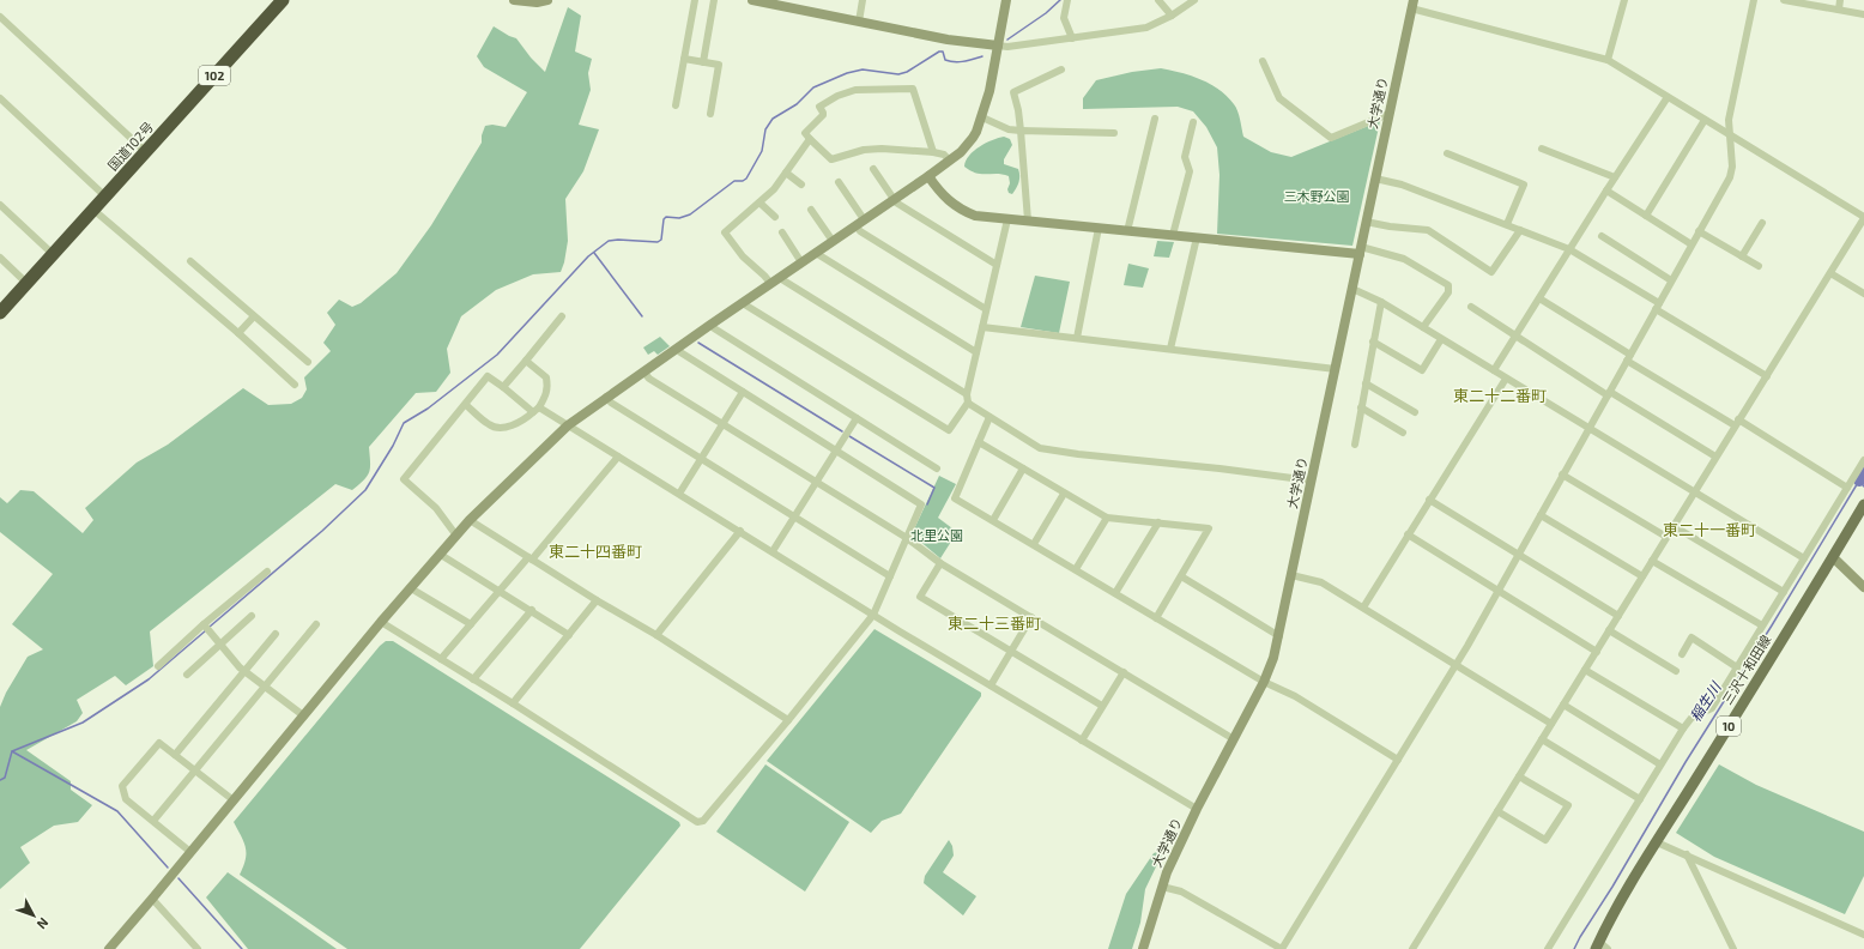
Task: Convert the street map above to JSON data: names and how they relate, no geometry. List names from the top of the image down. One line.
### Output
{"streets":{"highway":["102","国道102号"],"main road":["三沢十和田線","10"],"street":["大学通り"]},"districts":["東二十二番町","東二十一番町","東二十四番町","東二十三番町"],"water":["稲生川"],"parks":["三木野公園","北里公園"],"north":"bottom right"}
